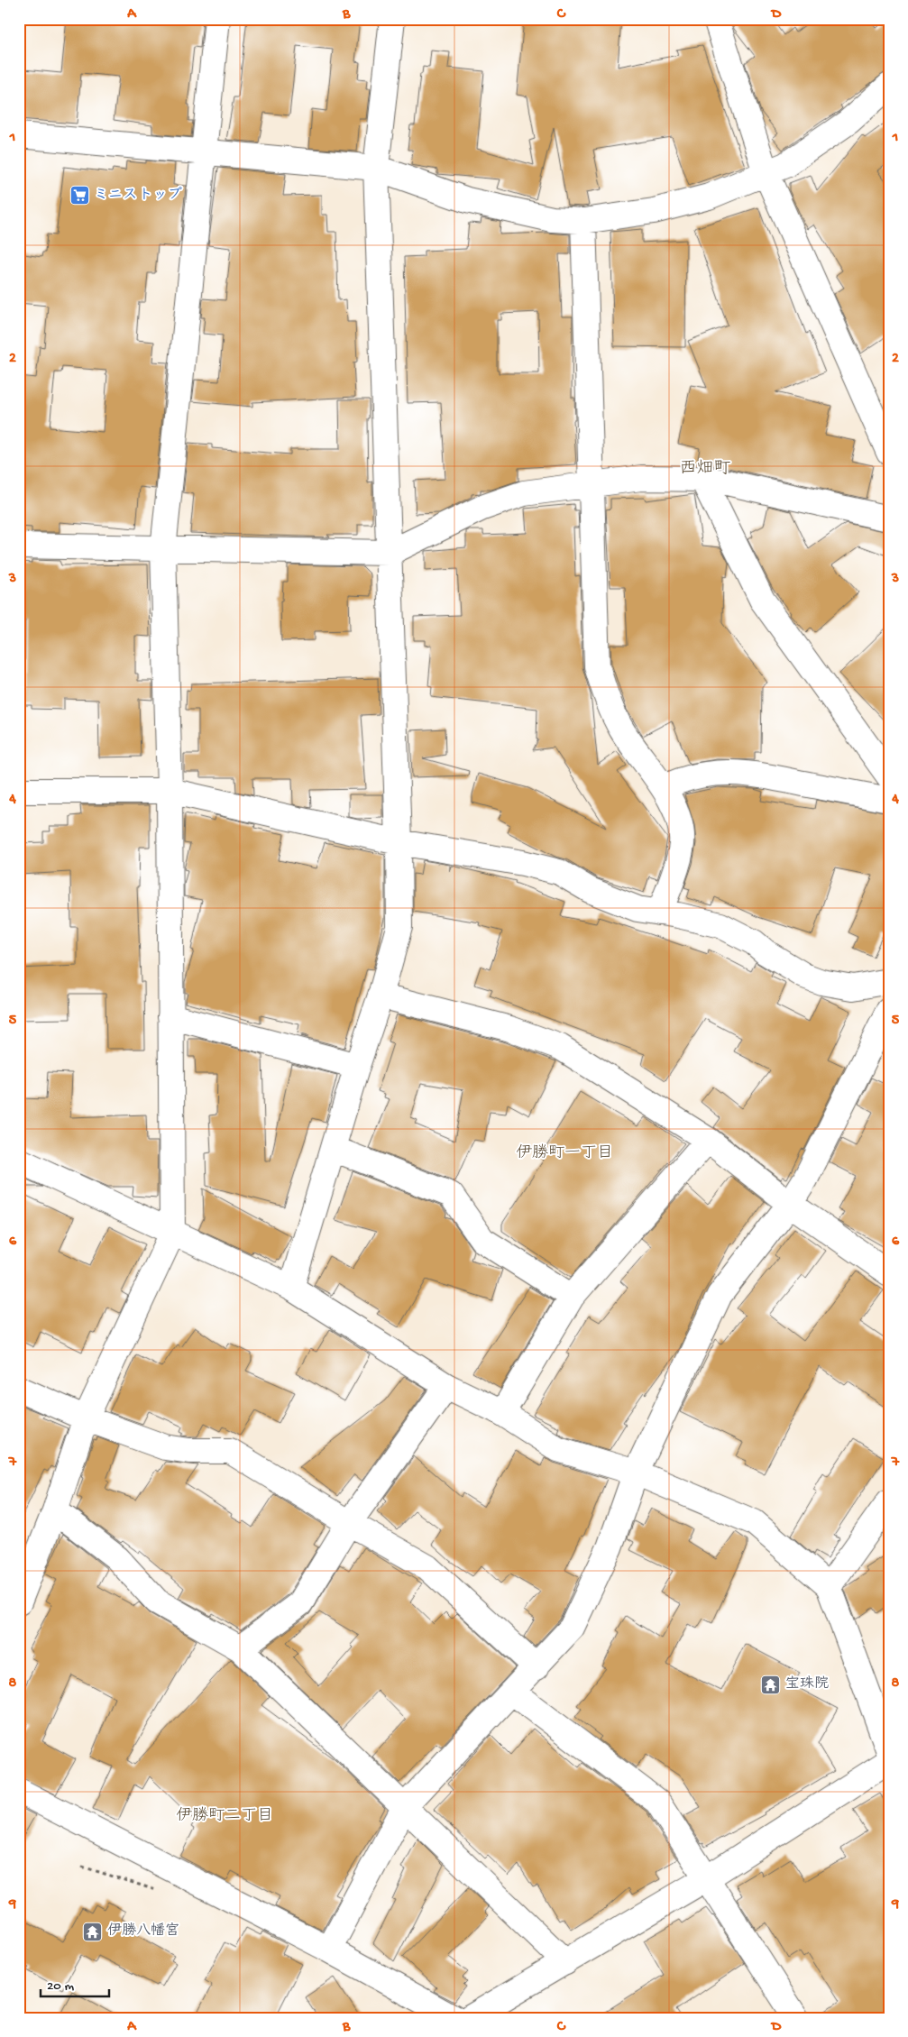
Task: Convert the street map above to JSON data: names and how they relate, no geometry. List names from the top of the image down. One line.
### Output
{"districts":["西畑町","伊勝町一丁目","伊勝町二丁目"],"places":{"supermarket":["ミニストップ"],"temple":["宝珠院","伊勝八幡宮"]},"scale_bar":"20 m","grid":{"columns":["A","B","C","D"],"rows":["1","2","3","4","5","6","7","8","9"]}}
